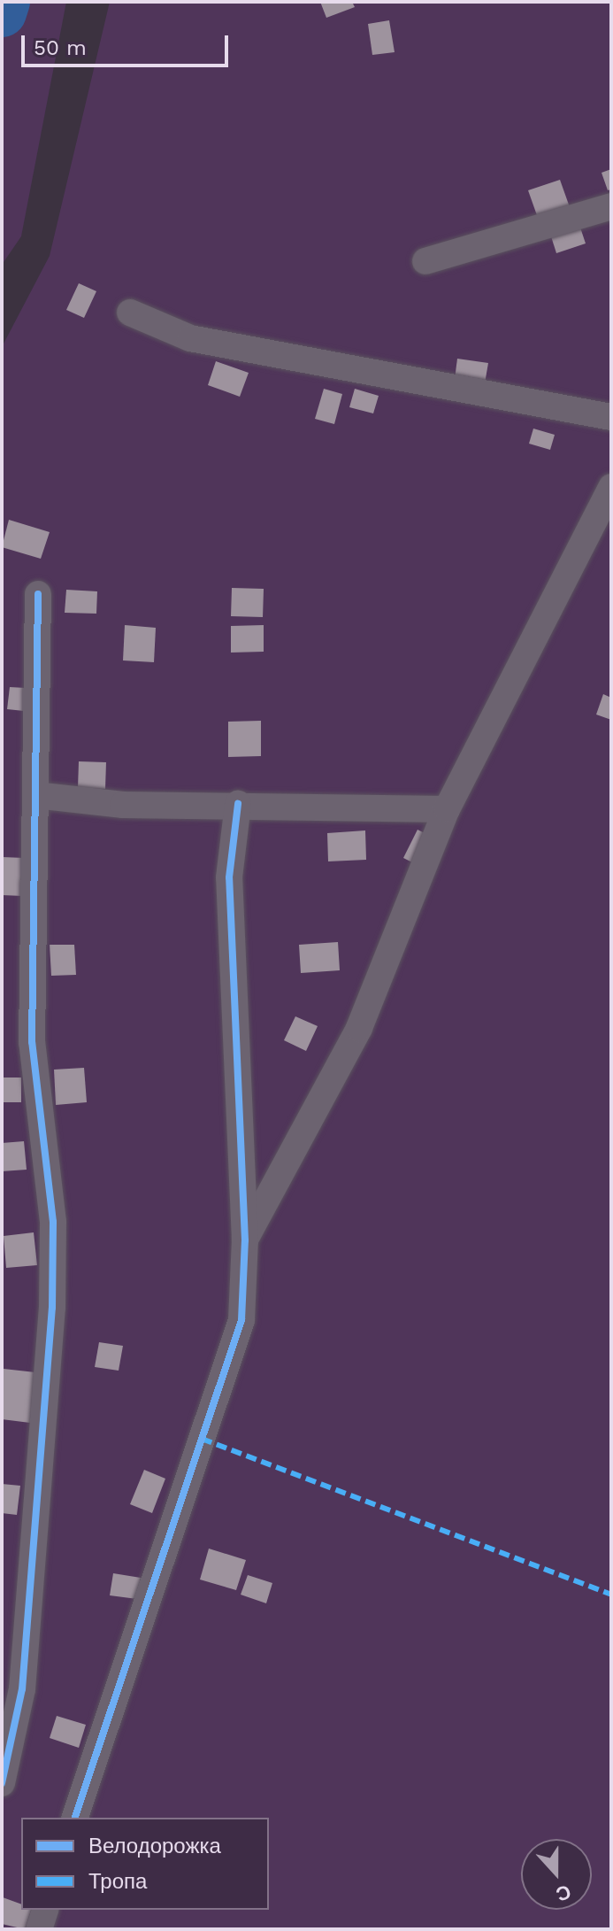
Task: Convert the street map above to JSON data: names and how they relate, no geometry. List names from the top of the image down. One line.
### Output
{"legend":["Велодорожка","Тропа"],"scale_bar":"50 m","north":"bottom"}
